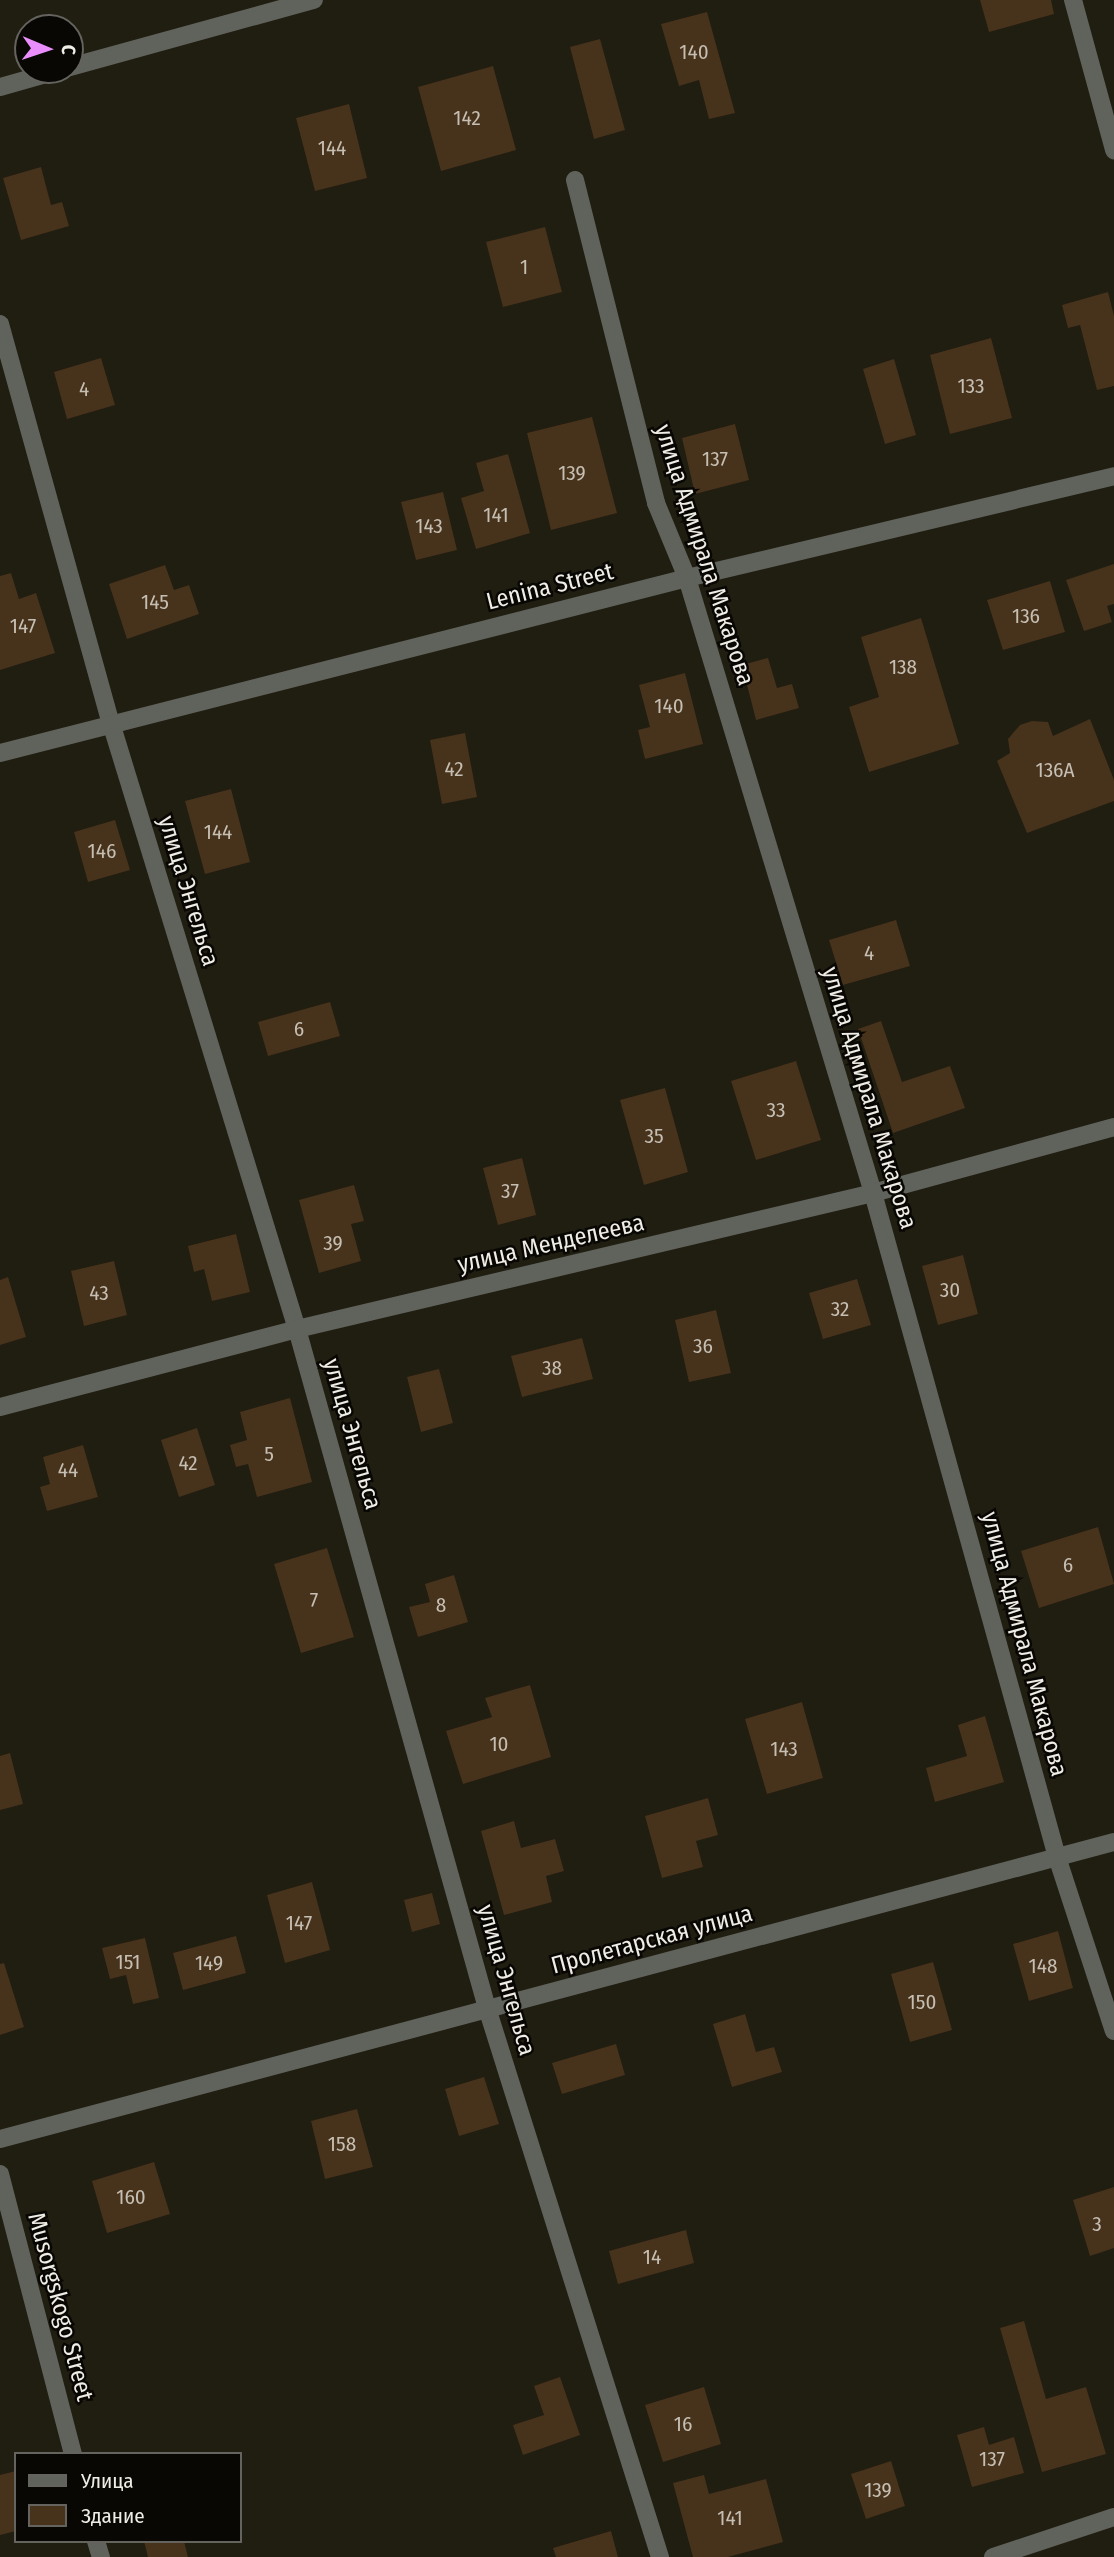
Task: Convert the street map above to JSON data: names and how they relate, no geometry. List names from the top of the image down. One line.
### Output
{"streets":{"street":["улица Адмирала Макарова","Lenina Street","улица Энгельса","улица Менделеева","Пролетарская улица","Musorgskogo Street"]},"crossings":[["улица Адмирала Макарова","Lenina Street"],["улица Адмирала Макарова","улица Менделеева"],["улица Адмирала Макарова","Пролетарская улица"],["Lenina Street","улица Энгельса"],["улица Энгельса","улица Менделеева"],["улица Энгельса","Пролетарская улица"]],"house_numbers":["140","142","144","1","133","4","137","139","141","143","145","136","147","138","140","42","136А","144","146","4","6","33","35","37","39","30","43","32","36","38","5","42","44","6","7","8","10","143","147","151","149","148","150","158","160","3","14","16","137","139","141"],"legend":["Улица","Здание"],"north":"right"}
